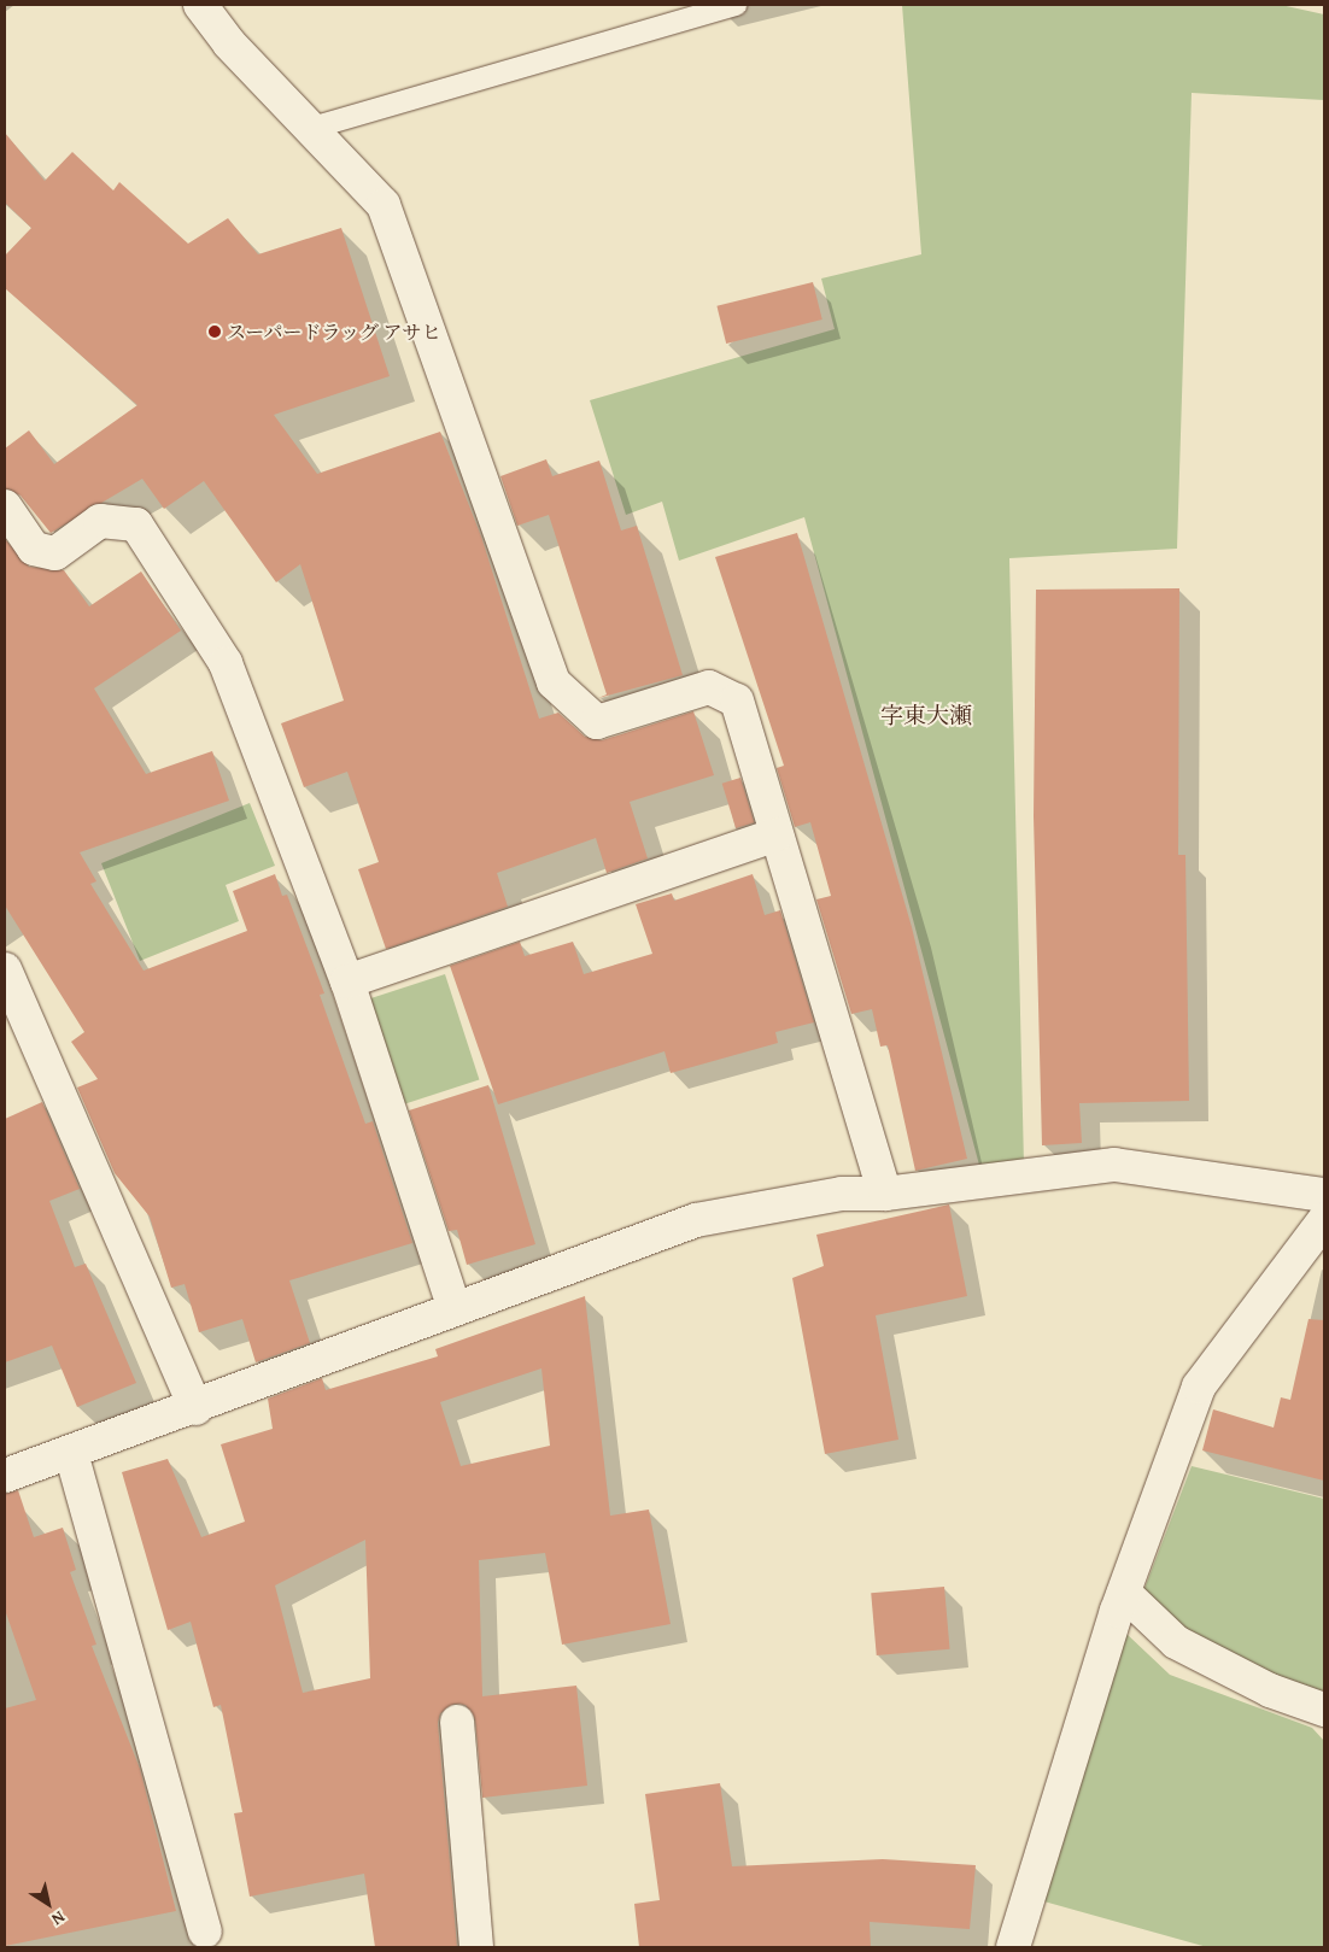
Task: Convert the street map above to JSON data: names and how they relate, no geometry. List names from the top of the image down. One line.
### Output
{"districts":["字東大瀬"],"places":["スーパードラッグ アサヒ"],"north":"bottom right"}
